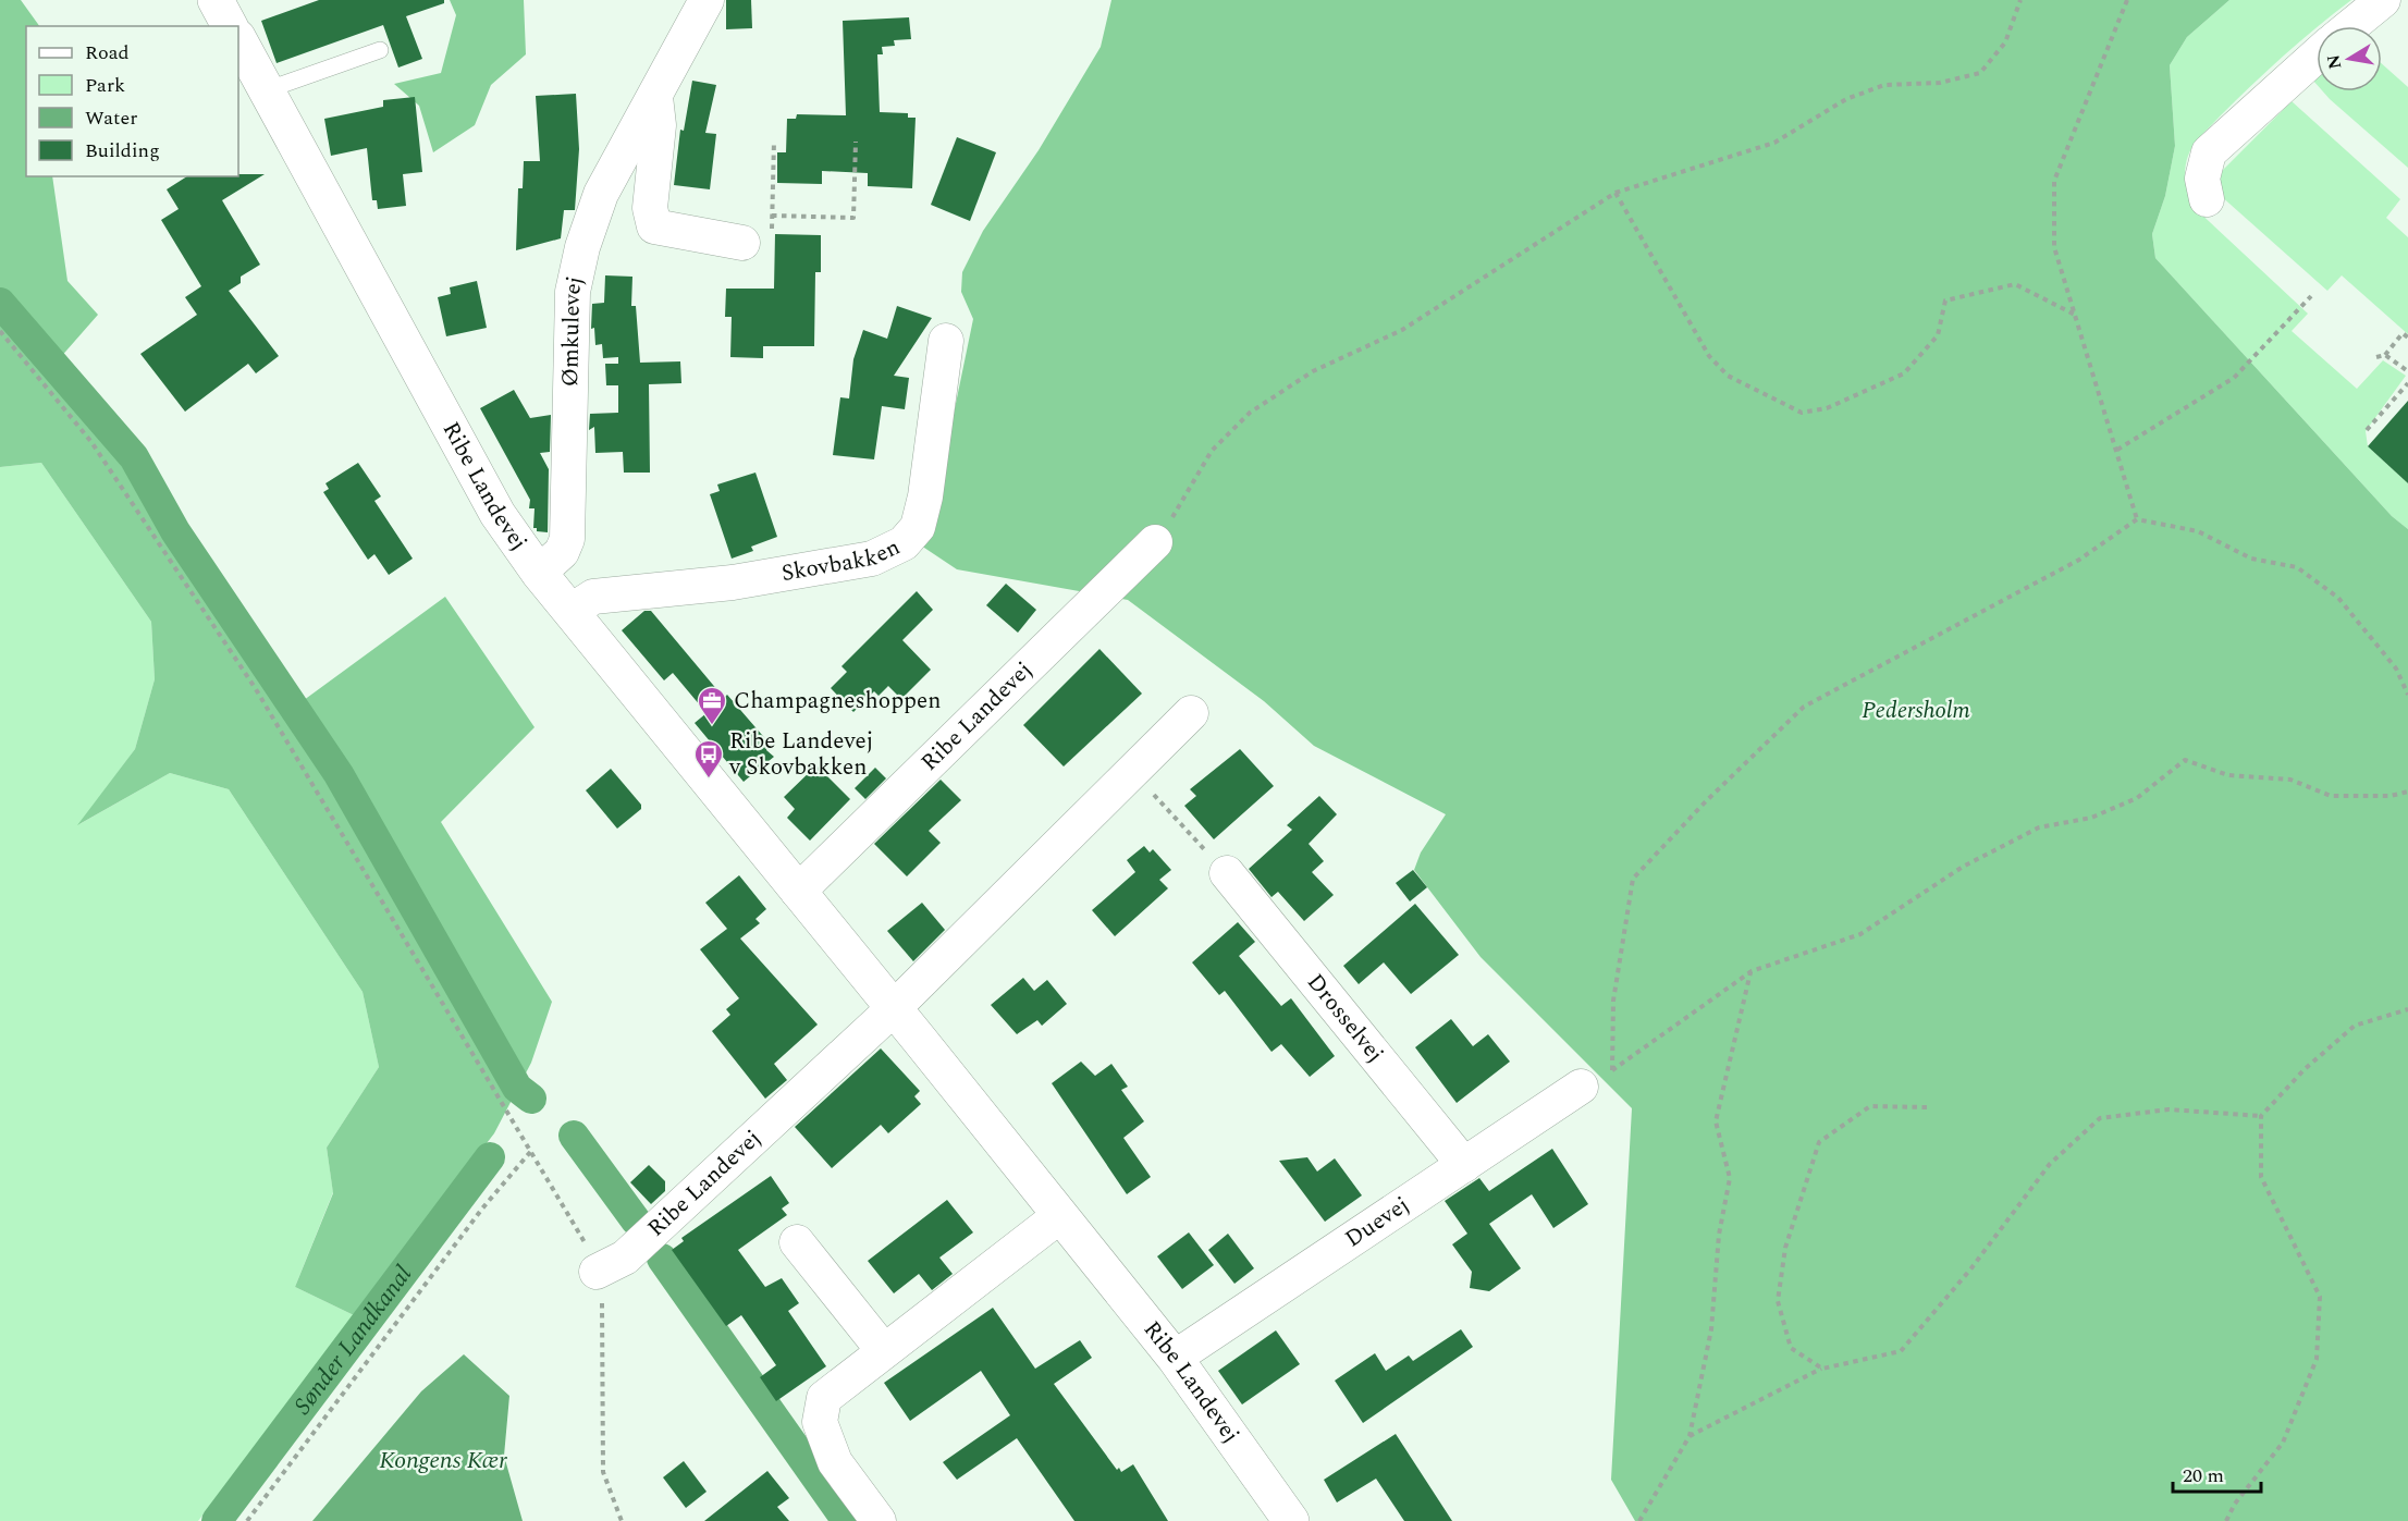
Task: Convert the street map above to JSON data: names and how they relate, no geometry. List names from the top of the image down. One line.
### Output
{"streets":{"main road":["Ribe Landevej"],"street":["Ømkulevej","Skovbakken","Drosselvej","Duevej"]},"crossings":[["Ømkulevej","Ribe Landevej"],["Ribe Landevej","Skovbakken"],["Ribe Landevej","Duevej"],["Drosselvej","Duevej"]],"water":["Sønder Landkanal","Kongens Kær"],"parks":["Pedersholm"],"places":{"office":["Champagneshoppen"],"bus stop":["Ribe Landevej v Skovbakken"]},"legend":["Road","Park","Water","Building"],"scale_bar":"20 m","north":"left"}
